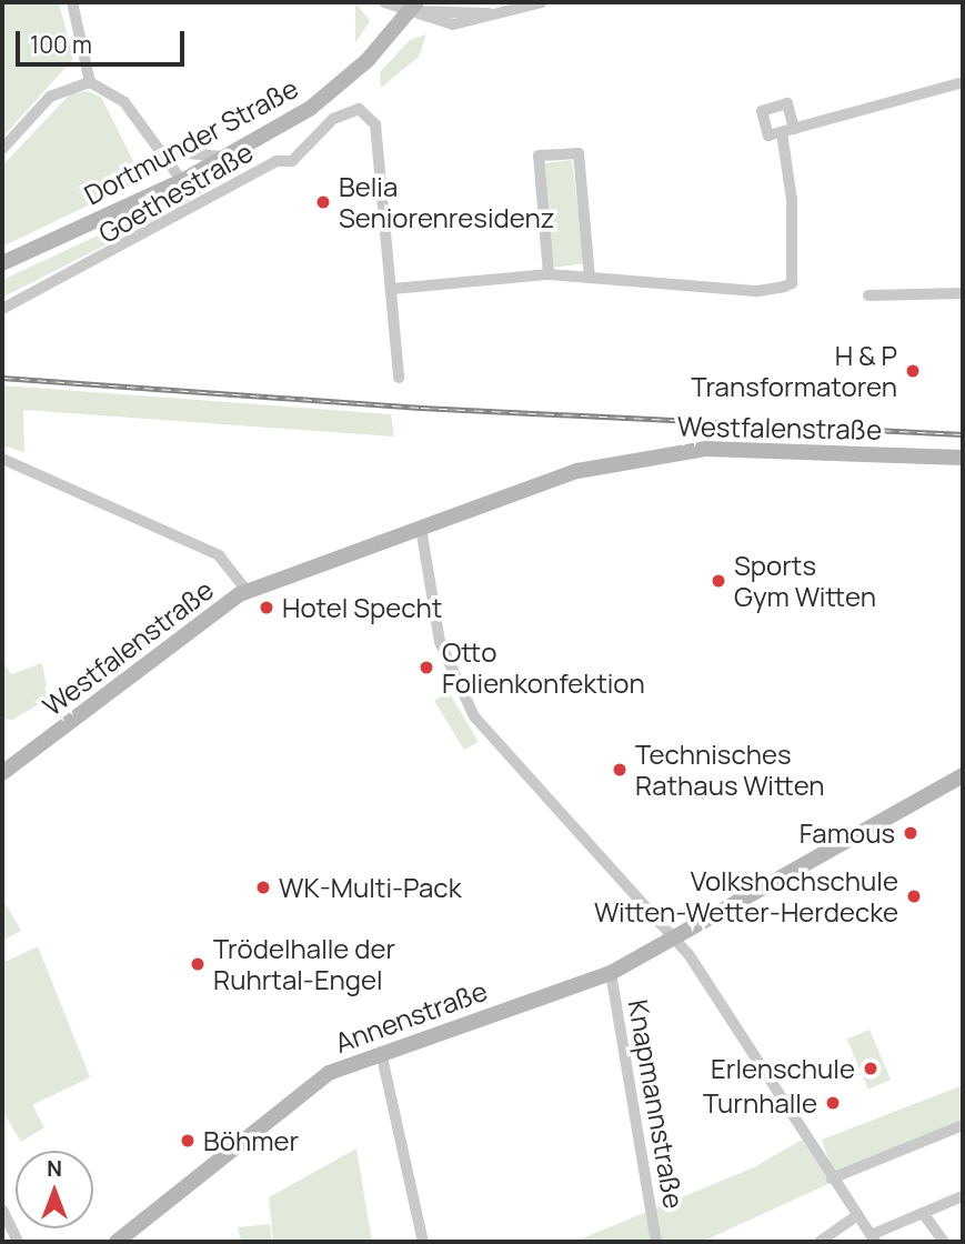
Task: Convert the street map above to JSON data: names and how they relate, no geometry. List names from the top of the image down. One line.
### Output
{"streets":{"street":["Dortmunder Straße","Goethestraße","Westfalenstraße","Annenstraße","Knapmannstraße"]},"crossings":[["Dortmunder Straße","Goethestraße"],["Annenstraße","Knapmannstraße"]],"places":["Belia Seniorenresidenz","H & P Transformatoren","Sports Gym Witten","Hotel Specht","Otto Folienkonfektion","Technisches Rathaus Witten","Famous","WK-Multi-Pack","Volkshochschule Witten-Wetter-Herdecke","Trödelhalle der Ruhrtal-Engel","Erlenschule","Turnhalle","Böhmer"],"scale_bar":"100 m","north":"top"}
